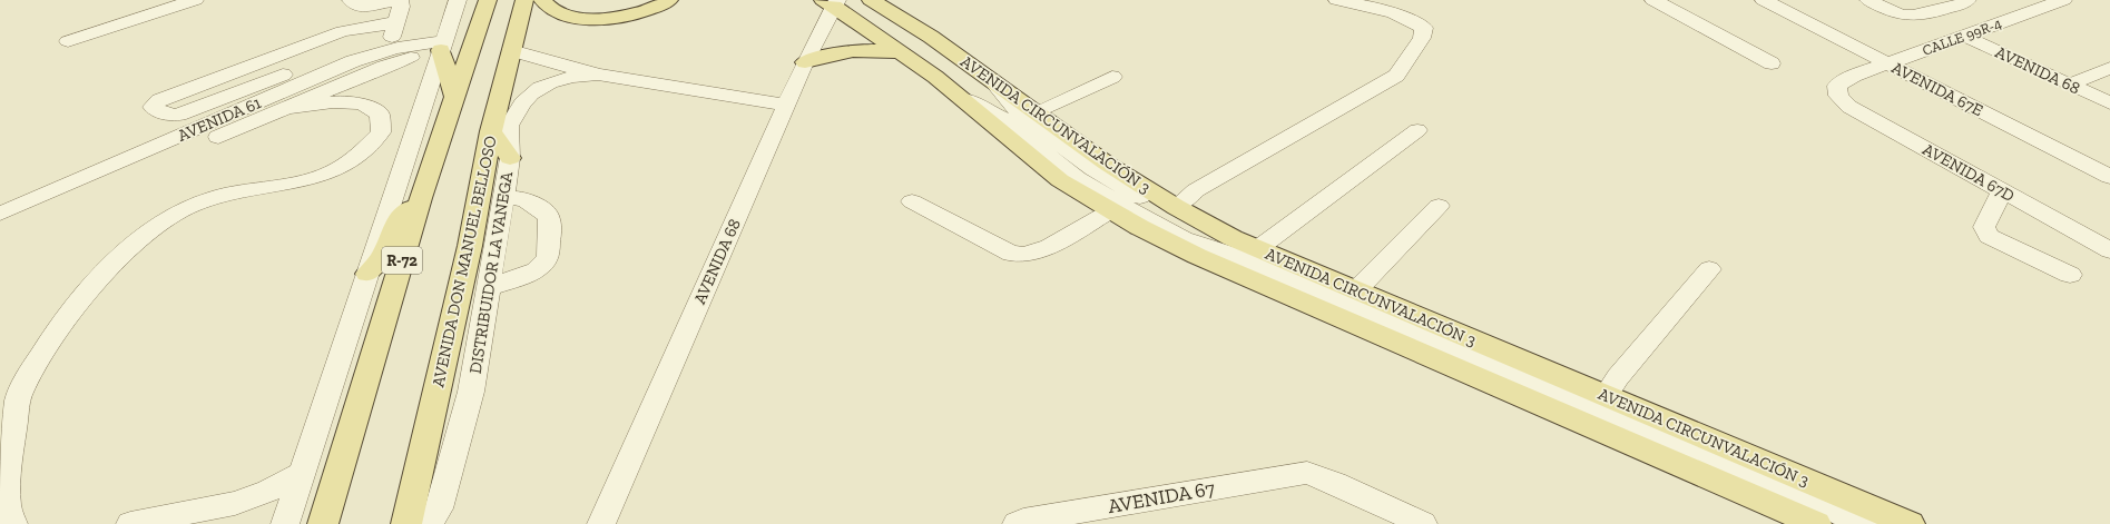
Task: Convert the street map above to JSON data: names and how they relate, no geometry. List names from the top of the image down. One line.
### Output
{"streets":{"main road":["AVENIDA CIRCUNVALACIÓN 3","R-72","AVENIDA DON MANUEL BELLOSO"],"street":["CALLE 99R-4","AVENIDA 68","AVENIDA 67E","AVENIDA 61","AVENIDA 67D","DISTRIBUIDOR LA VANEGA","AVENIDA 67"]},"crossings":[["CALLE 99R-4","AVENIDA 68"],["CALLE 99R-4","AVENIDA 67E"],["CALLE 99R-4","AVENIDA 67D"],["AVENIDA 68","AVENIDA CIRCUNVALACIÓN 3"],["AVENIDA 68","DISTRIBUIDOR LA VANEGA"],["AVENIDA DON MANUEL BELLOSO","DISTRIBUIDOR LA VANEGA"]]}
